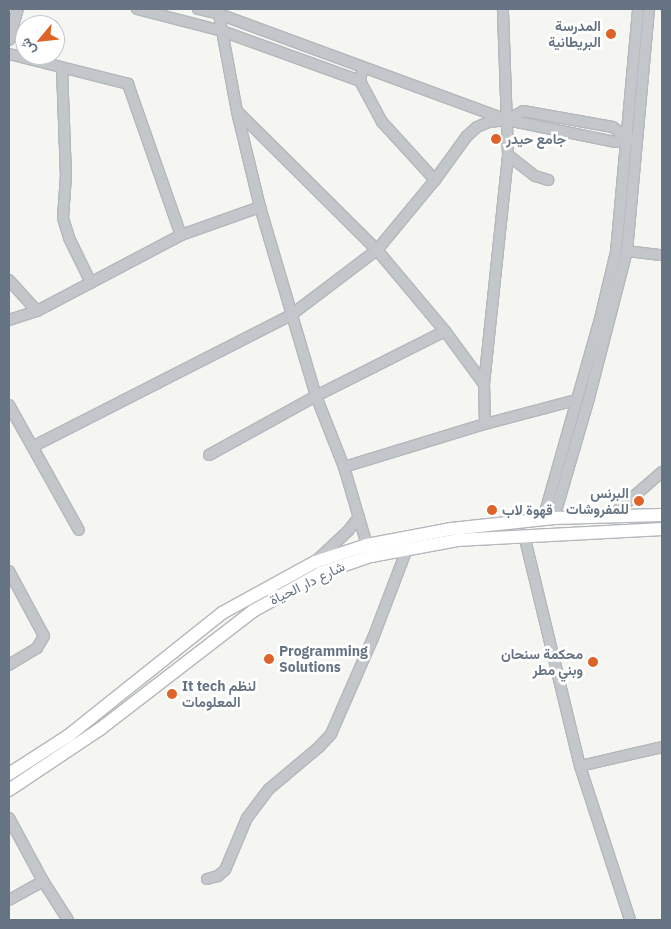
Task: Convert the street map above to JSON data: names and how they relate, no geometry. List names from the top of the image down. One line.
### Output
{"streets":{"main road":["شارع دار الحياة"]},"places":["المدرسة البريطانية","جامع حيدر","البرنس للمفروشات","قهوة لاب","Programming Solutions","محكمة سنحان وبني مطر","It tech لنظم المعلومات"],"north":"bottom left"}
